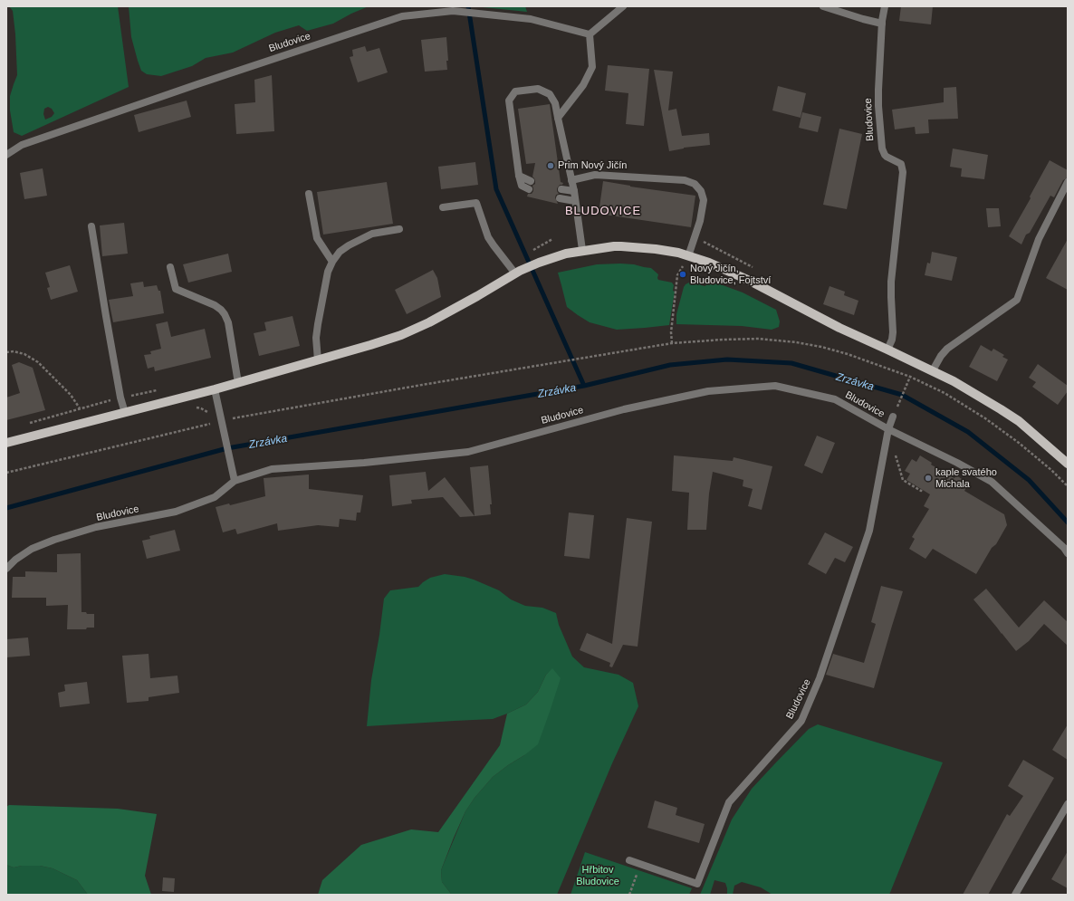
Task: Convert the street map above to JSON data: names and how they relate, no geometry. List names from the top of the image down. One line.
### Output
{"streets":{"street":["Bludovice"]},"districts":["BLUDOVICE"],"water":["Zrzávka"],"parks":["Hřbitov Bludovice"],"places":["Prim Nový Jičín","Nový Jičín, Bludovice, Fojtství","kaple svatého Michala"]}
